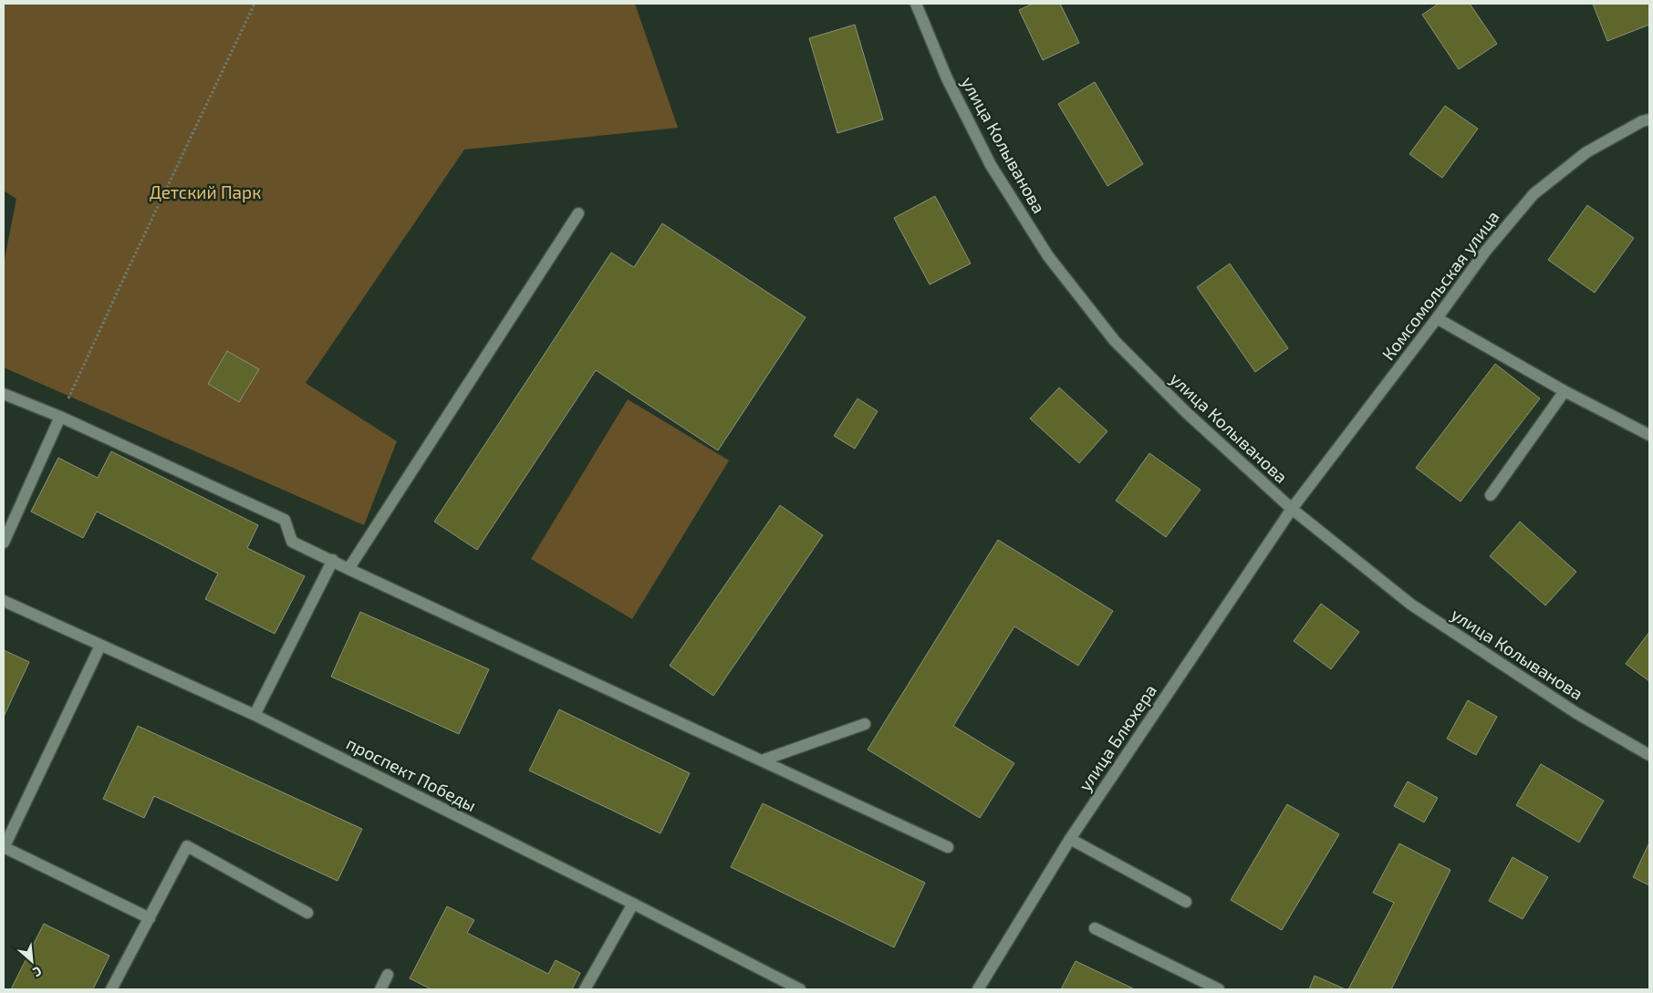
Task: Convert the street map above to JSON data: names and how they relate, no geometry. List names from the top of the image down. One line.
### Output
{"streets":{"street":["улица Колыванова","Комсомольская улица","улица Блюхера","проспект Победы"]},"crossings":[["улица Колыванова","Комсомольская улица"],["улица Колыванова","улица Блюхера"],["Комсомольская улица","улица Блюхера"]],"parks":["Детский Парк"],"north":"bottom right"}
